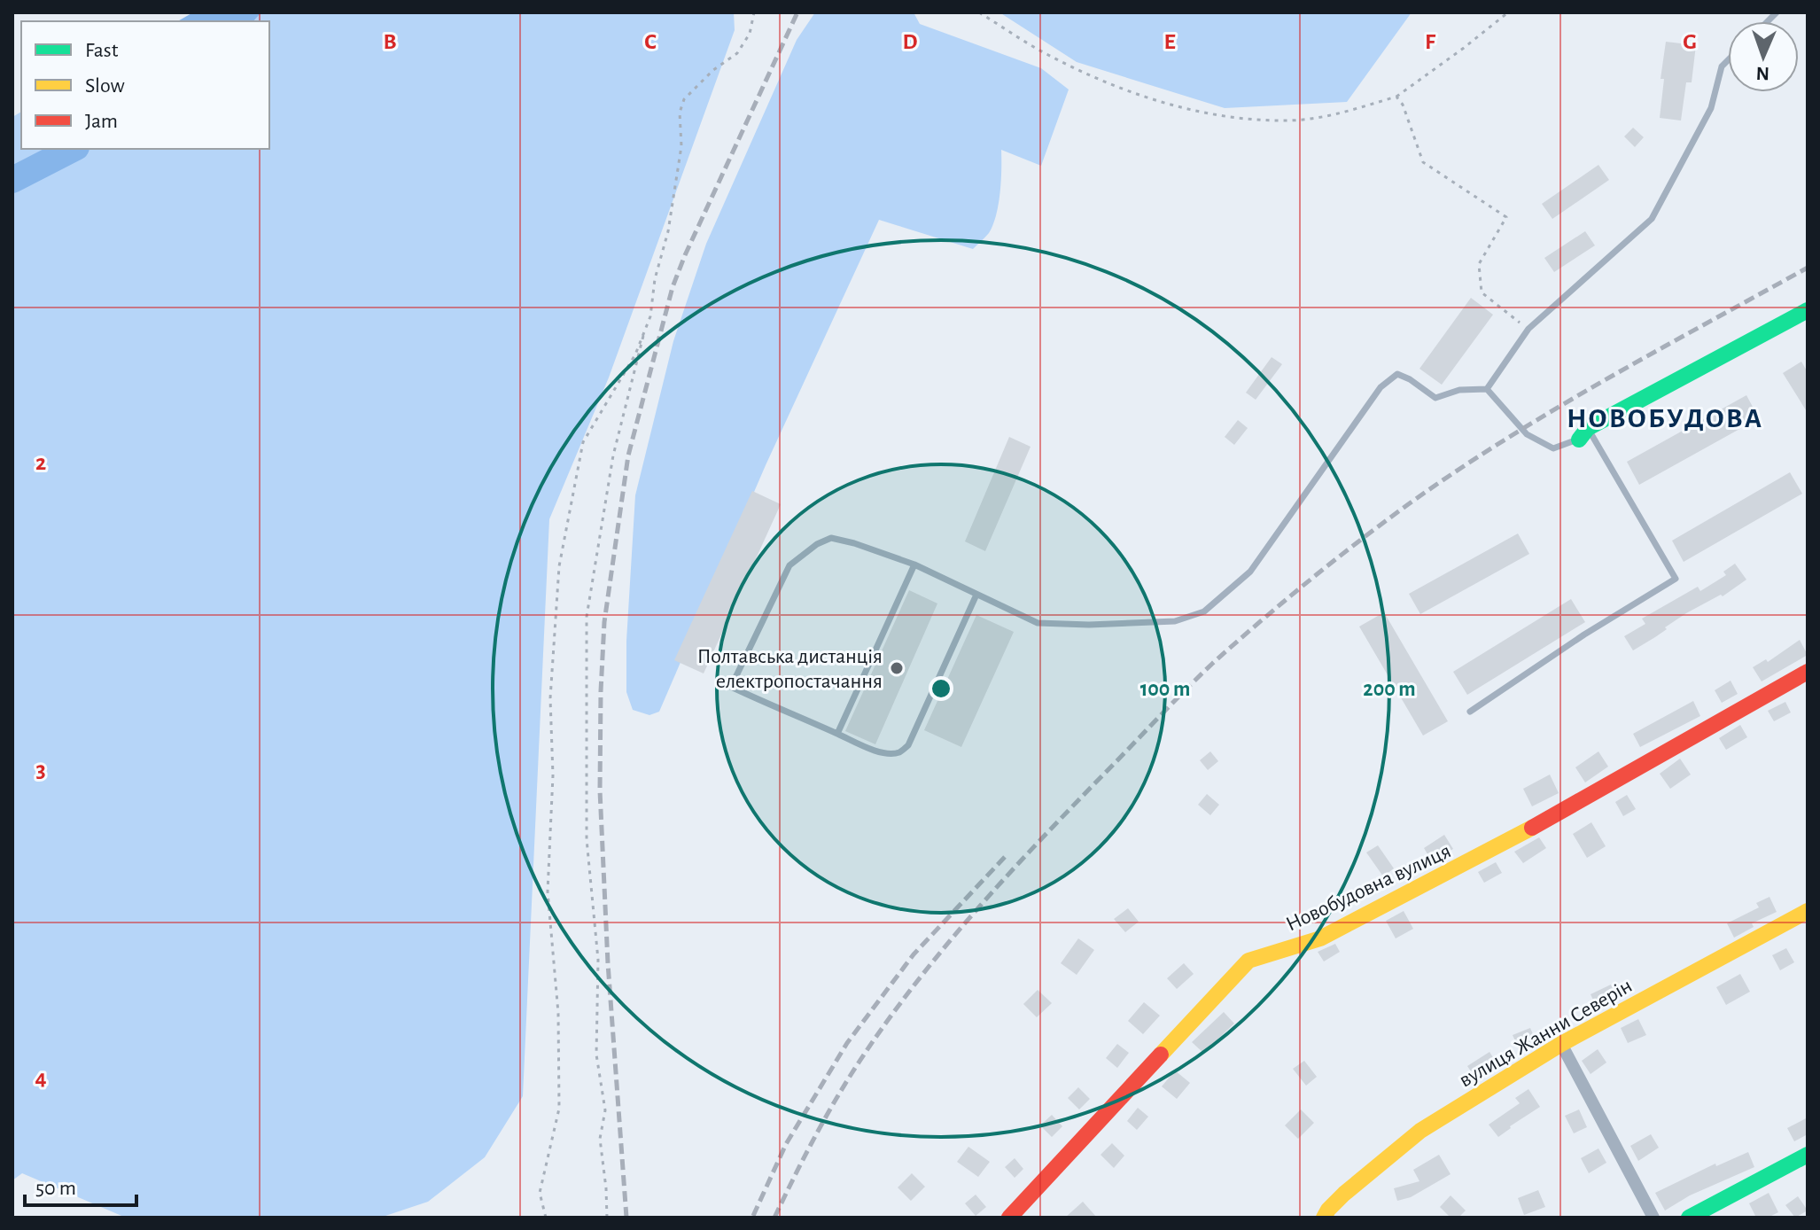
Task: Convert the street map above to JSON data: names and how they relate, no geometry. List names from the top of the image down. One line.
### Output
{"streets":{"street":["Новобудовна вулиця","вулиця Жанни Северін"]},"districts":["НОВОБУДОВА"],"places":["Полтавська дистанція електропостачання"],"legend":["Fast","Slow","Jam"],"scale_bar":"50 m","north":"bottom","grid":{"columns":["B","C","D","E","F","G"],"rows":["2","3","4"]},"rings":["100 m","200 m"]}
